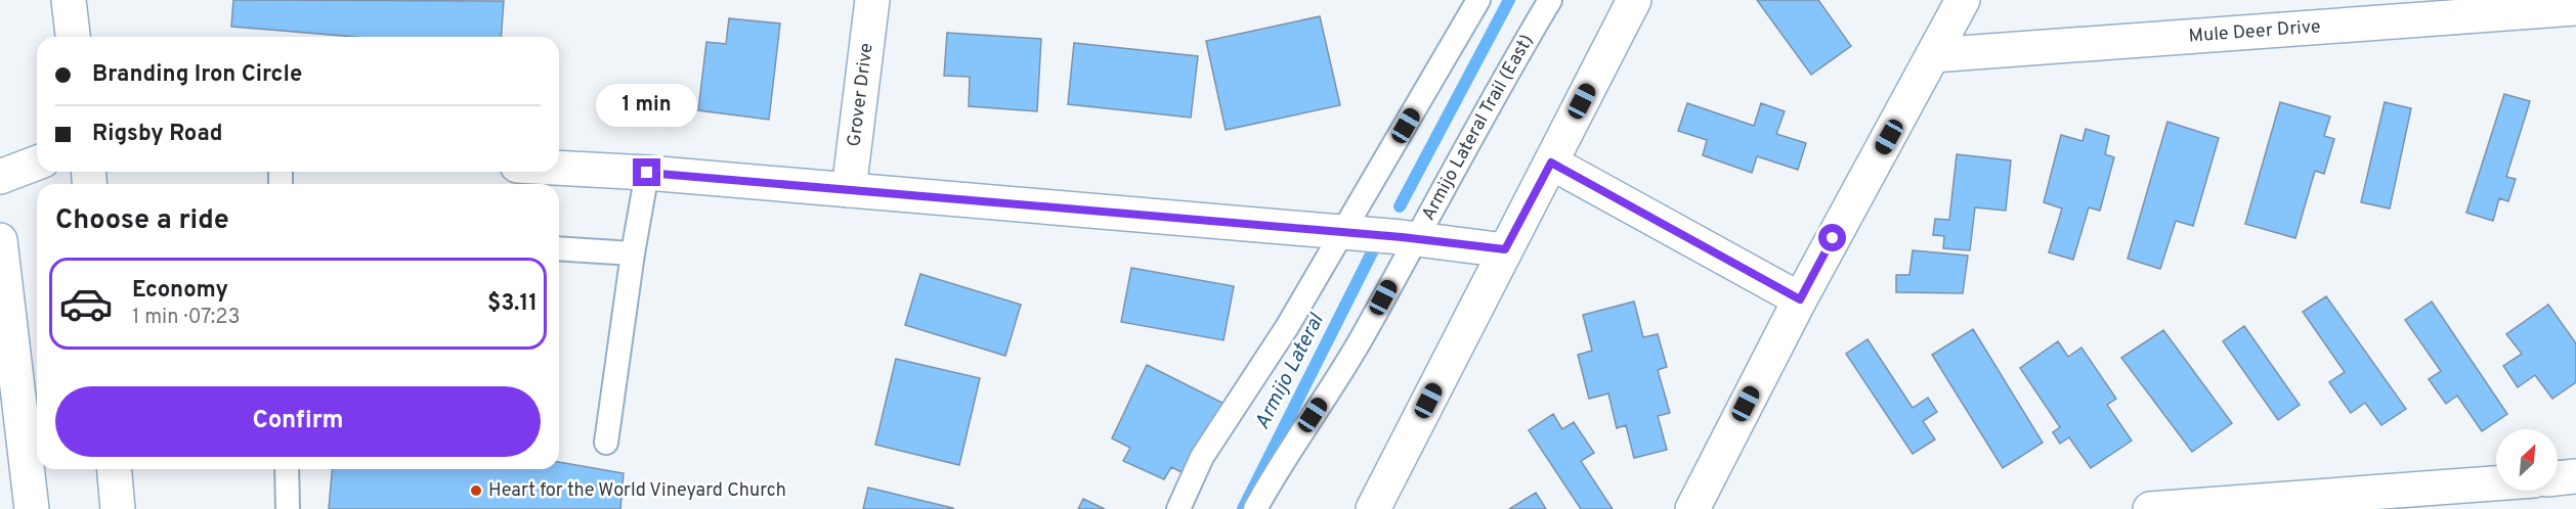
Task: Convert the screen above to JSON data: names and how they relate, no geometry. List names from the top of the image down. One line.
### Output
{"streets":{"street":["Mule Deer Drive","Grover Drive"],"lane":["Armijo Lateral Trail (East)"]},"water":["Armijo Lateral"],"places":["Heart for the World Vineyard Church"],"north":"top right","page":{"banner":["Branding Iron Circle","Rigsby Road"],"bubble":"1 min","heading":"Choose a ride","list":[{"name":"Economy","note":"1 min · 07:23","value":"$3.11"}],"buttons":"Confirm"}}
